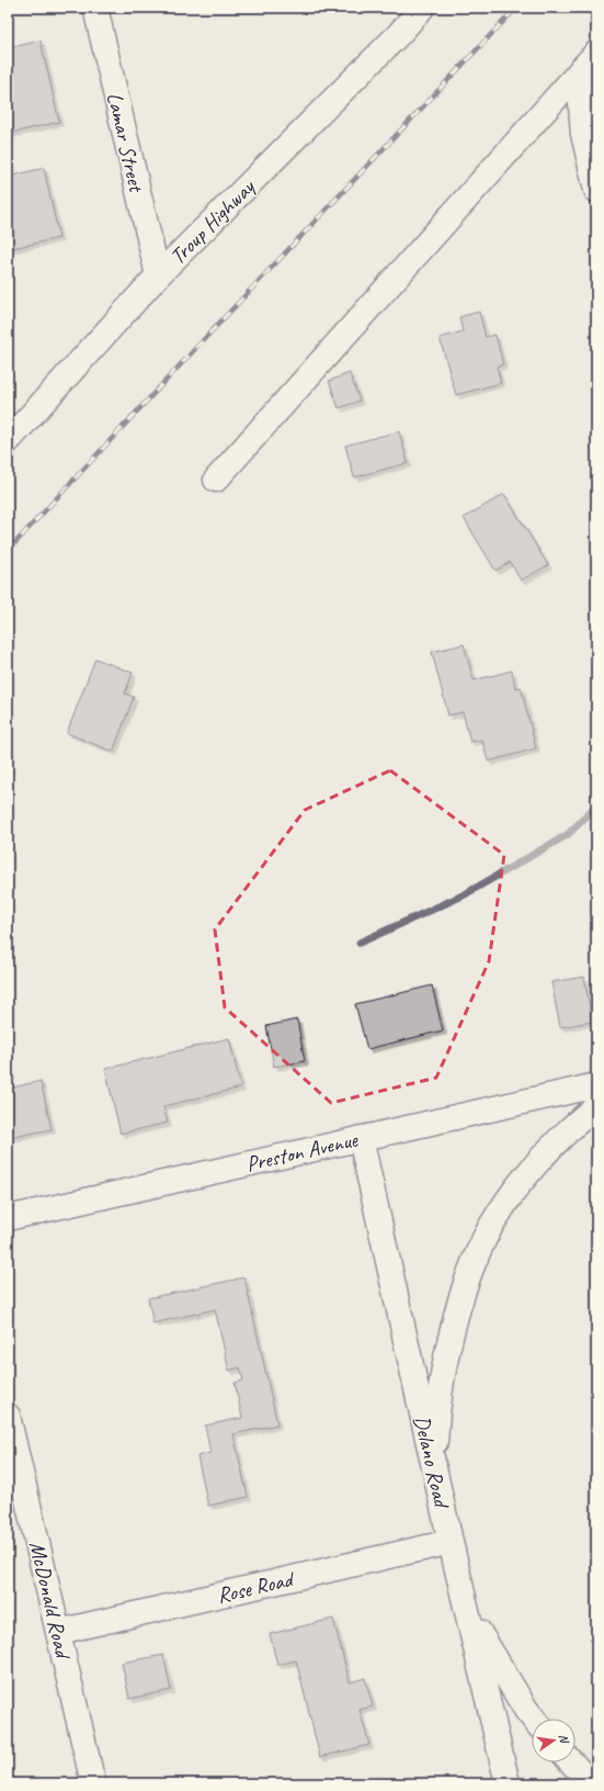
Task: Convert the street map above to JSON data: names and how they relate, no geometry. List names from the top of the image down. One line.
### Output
{"streets":{"street":["Lamar Street","Troup Highway","Preston Avenue","Delano Road","Rose Road","McDonald Road"]},"crossings":[["Lamar Street","Troup Highway"],["Preston Avenue","Delano Road"],["Delano Road","Rose Road"],["Rose Road","McDonald Road"]],"north":"right"}
